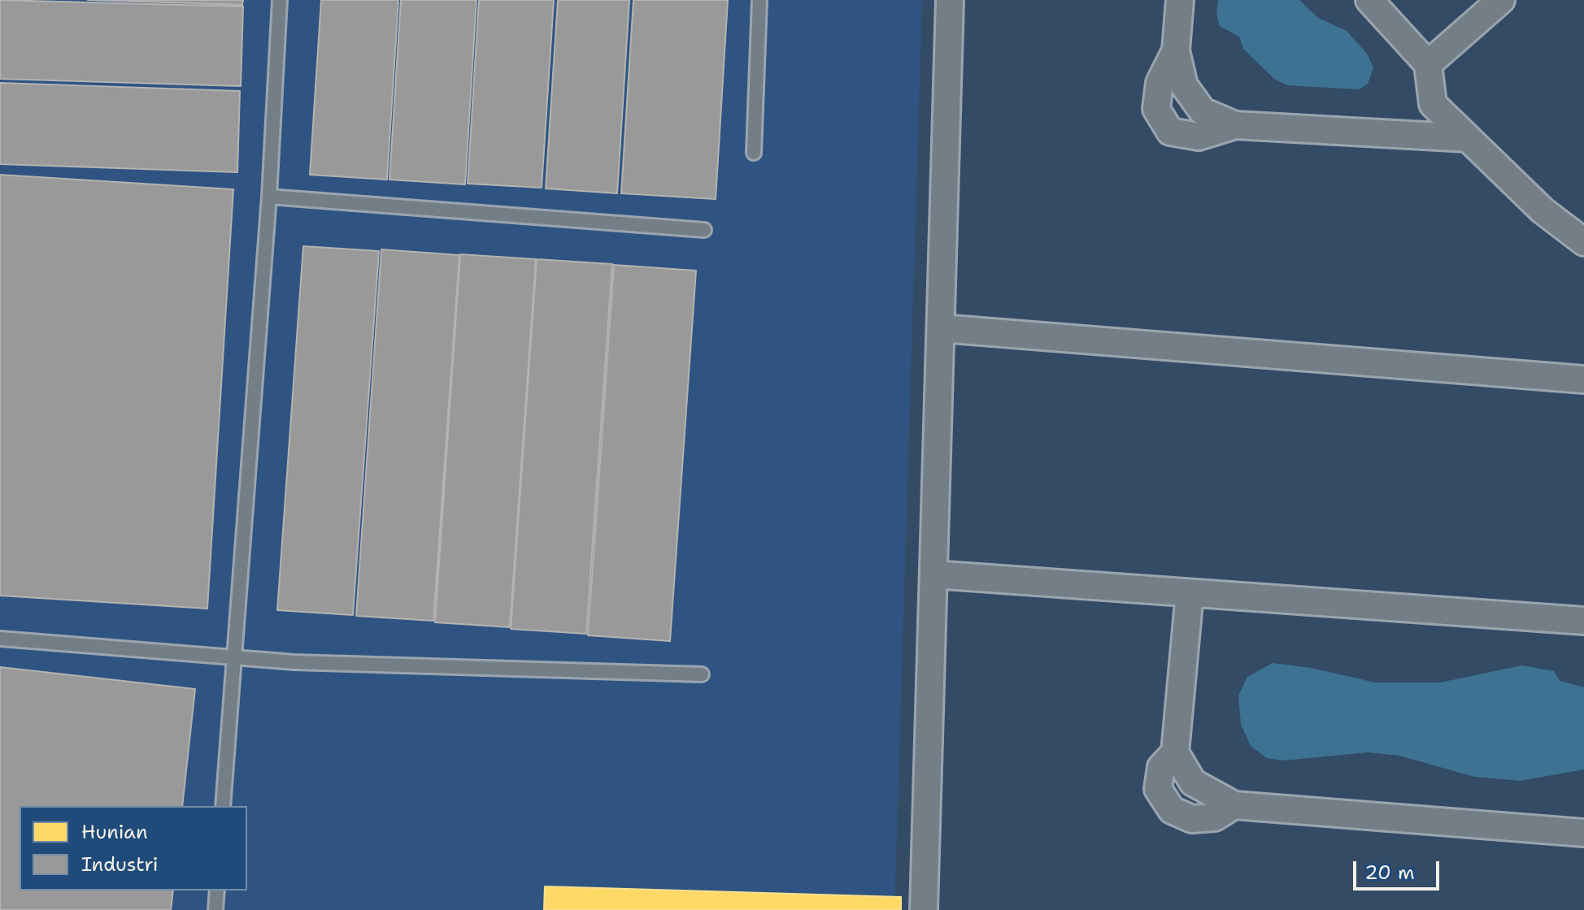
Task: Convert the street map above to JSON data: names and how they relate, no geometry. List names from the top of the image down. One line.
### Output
{"legend":["Hunian","Industri"],"scale_bar":"20 m"}
